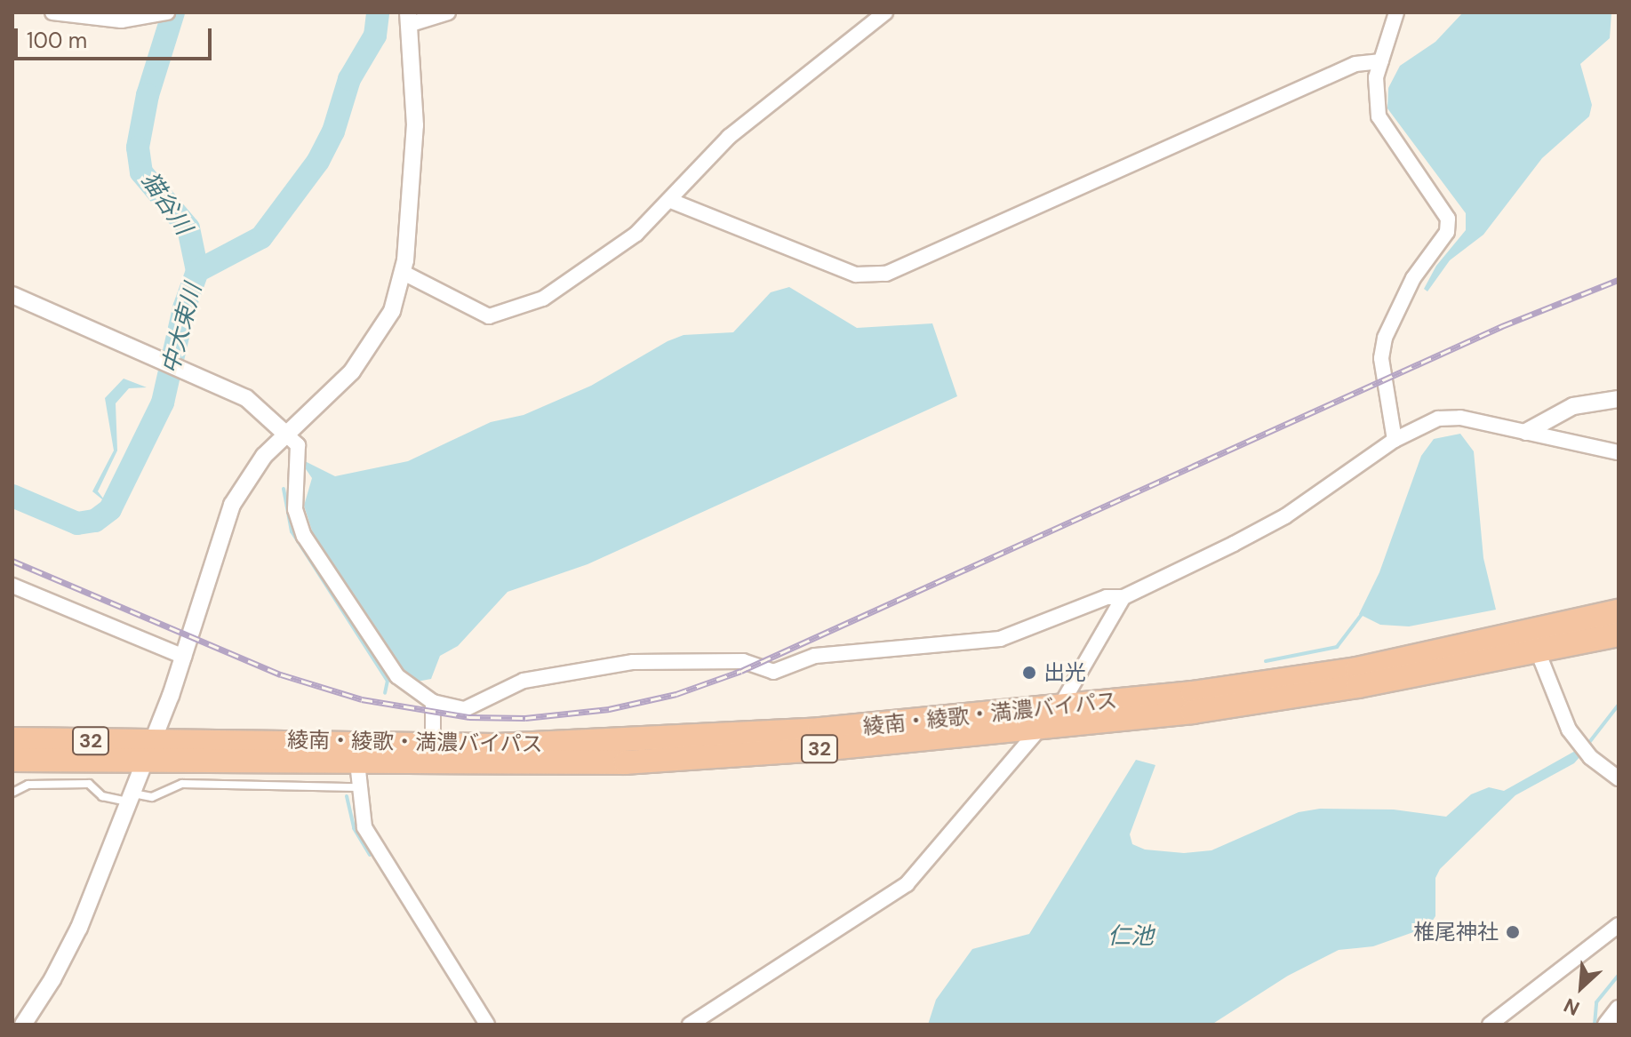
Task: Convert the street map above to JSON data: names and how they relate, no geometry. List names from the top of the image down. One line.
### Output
{"streets":{"highway":["綾南・綾歌・満濃バイパス","32"]},"water":["猫谷川","中大束川","仁池"],"places":["出光","椎尾神社"],"scale_bar":"100 m","north":"bottom left"}
